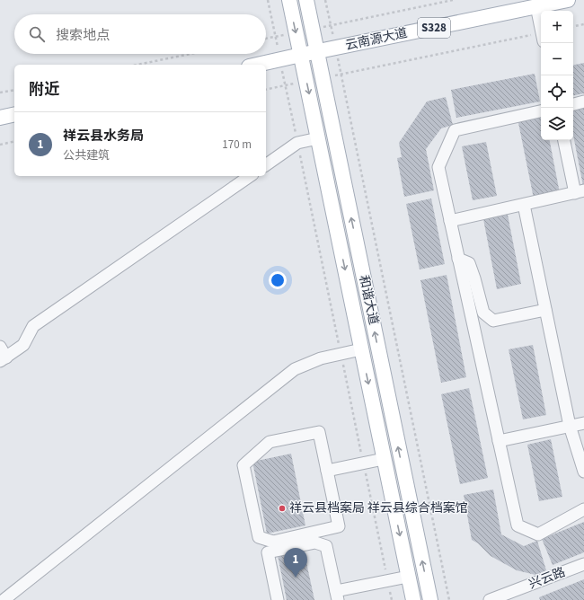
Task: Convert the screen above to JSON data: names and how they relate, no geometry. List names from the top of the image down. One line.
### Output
{"streets":{"main road":["S328","云南源大道","和谐大道"],"street":["兴云路"]},"crossings":[["云南源大道","和谐大道"]],"places":["祥云县档案局 祥云县综合档案馆"],"page":{"map_buttons":["+","−"],"search":"搜索地点","heading":"附近","list":[{"mark":"1","name":"祥云县水务局","note":"公共建筑","value":"170 m"}],"pins":"1"}}
